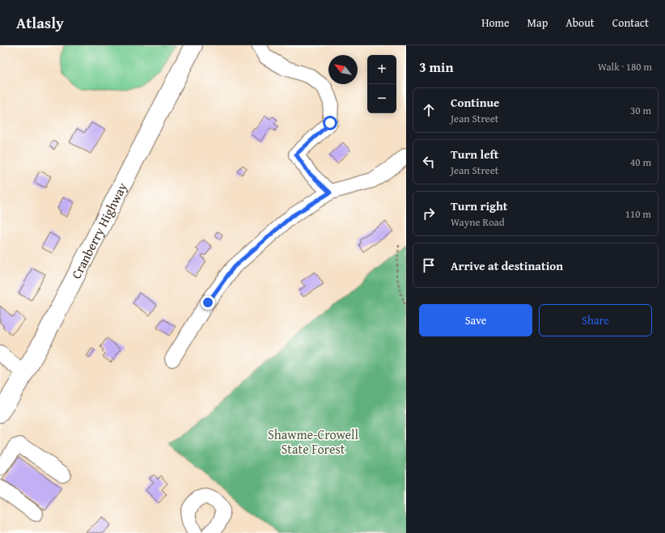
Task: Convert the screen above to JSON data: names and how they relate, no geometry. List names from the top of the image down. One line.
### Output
{"streets":{"main road":["Cranberry Highway"]},"parks":["Shawme-Crowell State Forest"],"north":"top left","page":{"header":"Atlasly","nav":["Home","Map","About","Contact"],"heading":["3 min","Walk · 180 m"],"map_buttons":["+","−"],"list":[["Continue","Jean Street","30 m"],["Turn left","Jean Street","40 m"],["Turn right","Wayne Road","110 m"],"Arrive at destination"],"buttons":["Save","Share"]}}
